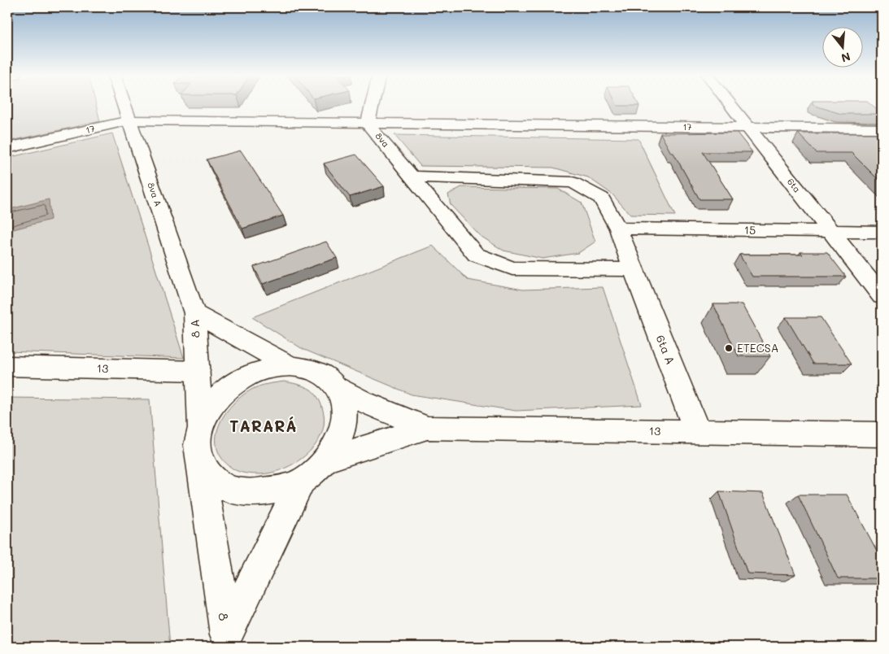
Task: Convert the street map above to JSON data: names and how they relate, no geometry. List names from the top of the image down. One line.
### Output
{"streets":{"street":["17","8va","6ta","8va A","15","8 A","6ta A","13","8"]},"crossings":[["17","8va"],["17","6ta"],["17","8va A"],["8va","6ta A"],["6ta","15"],["8va A","8 A"],["15","6ta A"],["8 A","13"],["8 A","8"],["6ta A","13"],["13","8"]],"districts":["TARARÁ"],"places":["ETECSA"],"north":"bottom"}
